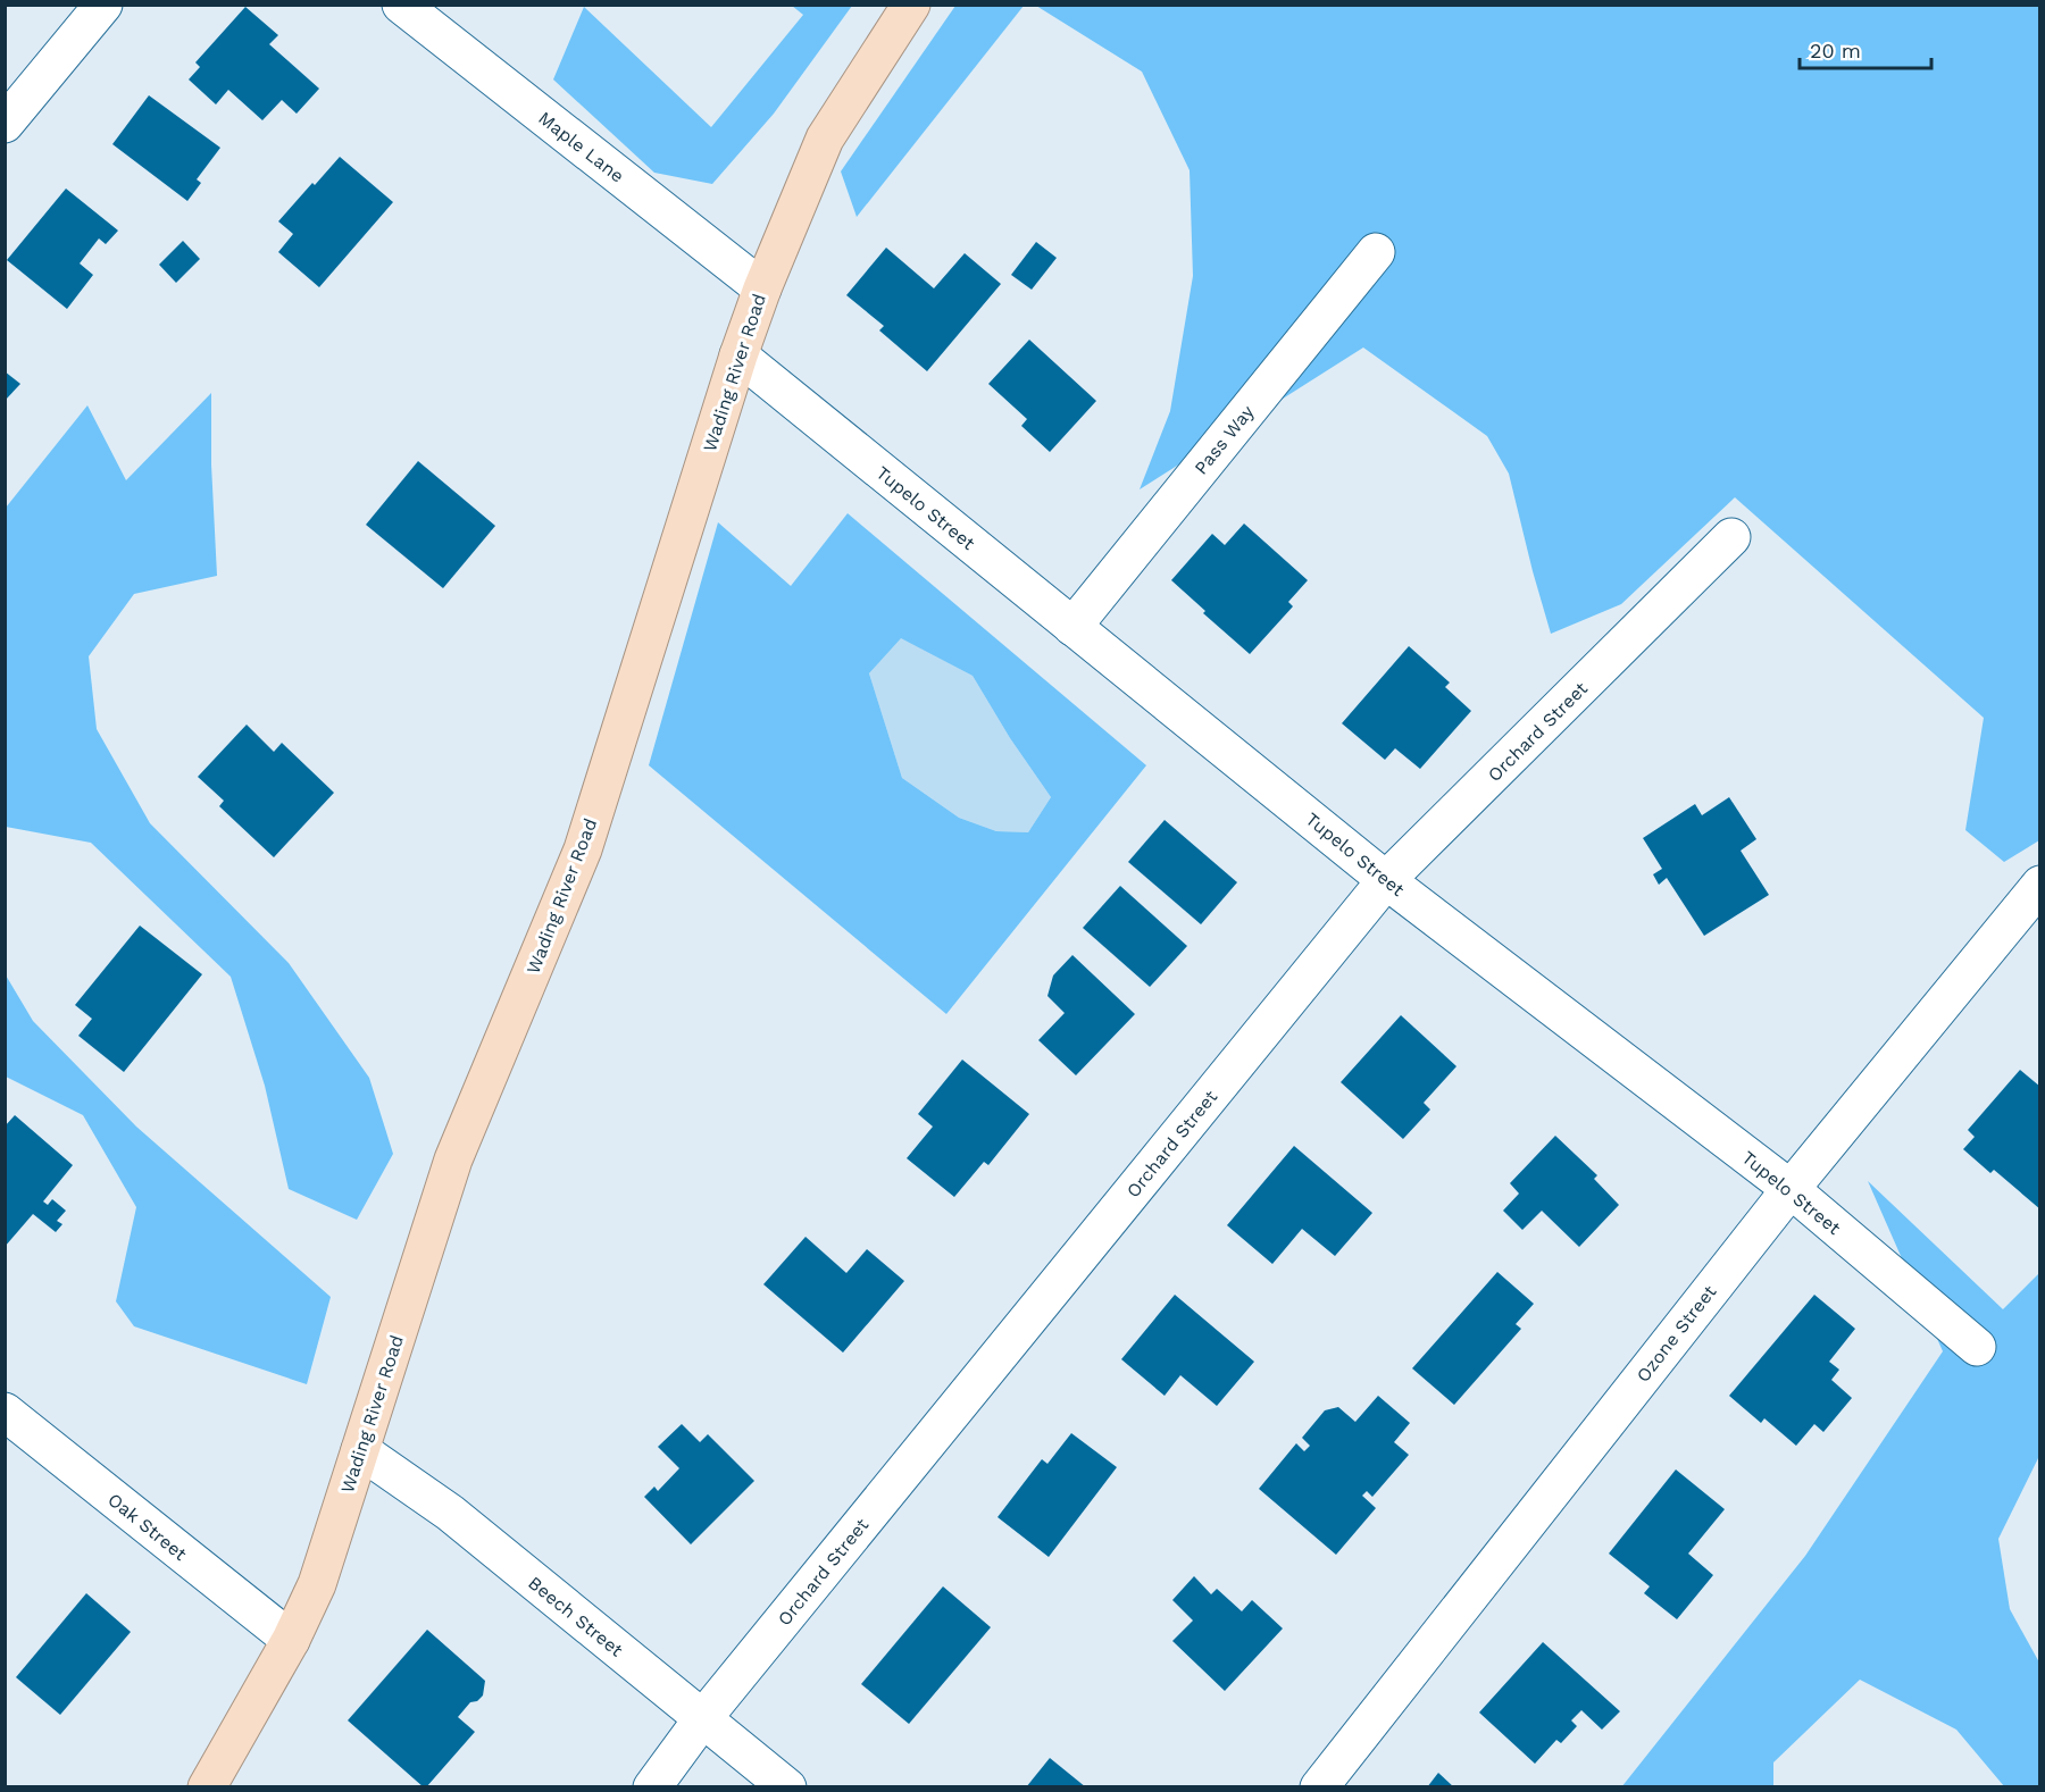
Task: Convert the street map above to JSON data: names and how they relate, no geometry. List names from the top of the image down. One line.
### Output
{"streets":{"main road":["Wading River Road"],"street":["Maple Lane","Pass Way","Tupelo Street","Orchard Street","Ozone Street","Oak Street","Beech Street"]},"crossings":[["Maple Lane","Wading River Road"],["Wading River Road","Tupelo Street"],["Wading River Road","Oak Street"],["Wading River Road","Beech Street"],["Pass Way","Tupelo Street"],["Tupelo Street","Orchard Street"],["Tupelo Street","Ozone Street"],["Orchard Street","Beech Street"]],"scale_bar":"20 m"}
